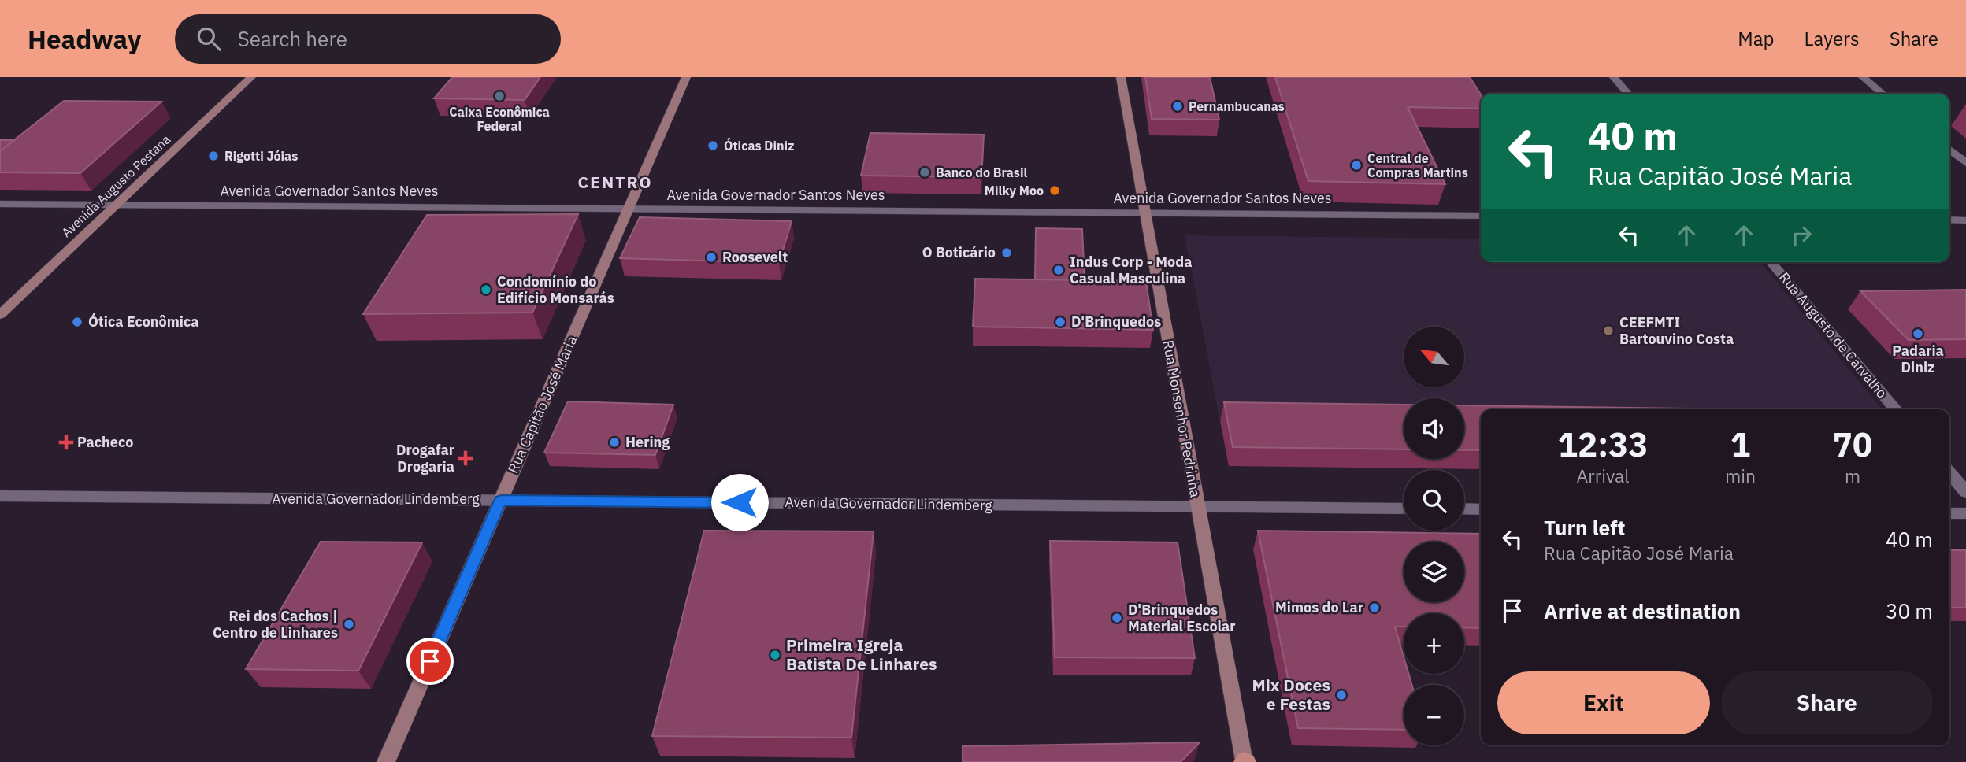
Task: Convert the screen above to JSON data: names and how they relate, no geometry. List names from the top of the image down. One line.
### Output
{"streets":{"main road":["Avenida Augusto Pestana","Rua Capitão José Maria","Rua Monsenhor Pedrinha"],"street":["Avenida Governador Santos Neves","Rua Augusto de Carvalho","Avenida Governador Lindemberg"]},"crossings":[["Avenida Augusto Pestana","Avenida Governador Santos Neves"],["Avenida Governador Santos Neves","Rua Capitão José Maria"],["Avenida Governador Santos Neves","Rua Monsenhor Pedrinha"],["Rua Capitão José Maria","Avenida Governador Lindemberg"],["Rua Monsenhor Pedrinha","Avenida Governador Lindemberg"]],"districts":["CENTRO"],"places":{"other":["Caixa Econômica Federal","Pernambucanas","Óticas Diniz","Rigotti Jóias","Central de Compras Martins","Banco do Brasil","Milky Moo","O Boticário","Roosevelt","Indus Corp - Moda Casual Masculina","Condomínio do Edifício Monsarás","Ótica Econômica","D'Brinquedos","CEEFMTI Bartouvino Costa","Padaria Diniz","Hering","Mimos do Lar","D'Brinquedos Material Escolar","Rei dos Cachos | Centro de Linhares","Primeira Igreja Batista De Linhares","Mix Doces e Festas"],"health":["Pacheco","Drogafar Drogaria"]},"north":"top left","page":{"header":"Headway","search":"Search here","nav":["Map","Layers","Share"],"turn":["40 m","Rua Capitão José Maria"],"map_buttons":["+","−"],"eta":["12:33","Arrival","1","min","70","m"],"list":[{"name":"Turn left","note":"Rua Capitão José Maria","value":"40 m"},{"name":"Arrive at destination","value":"30 m"}],"buttons":["Exit","Share"]}}
